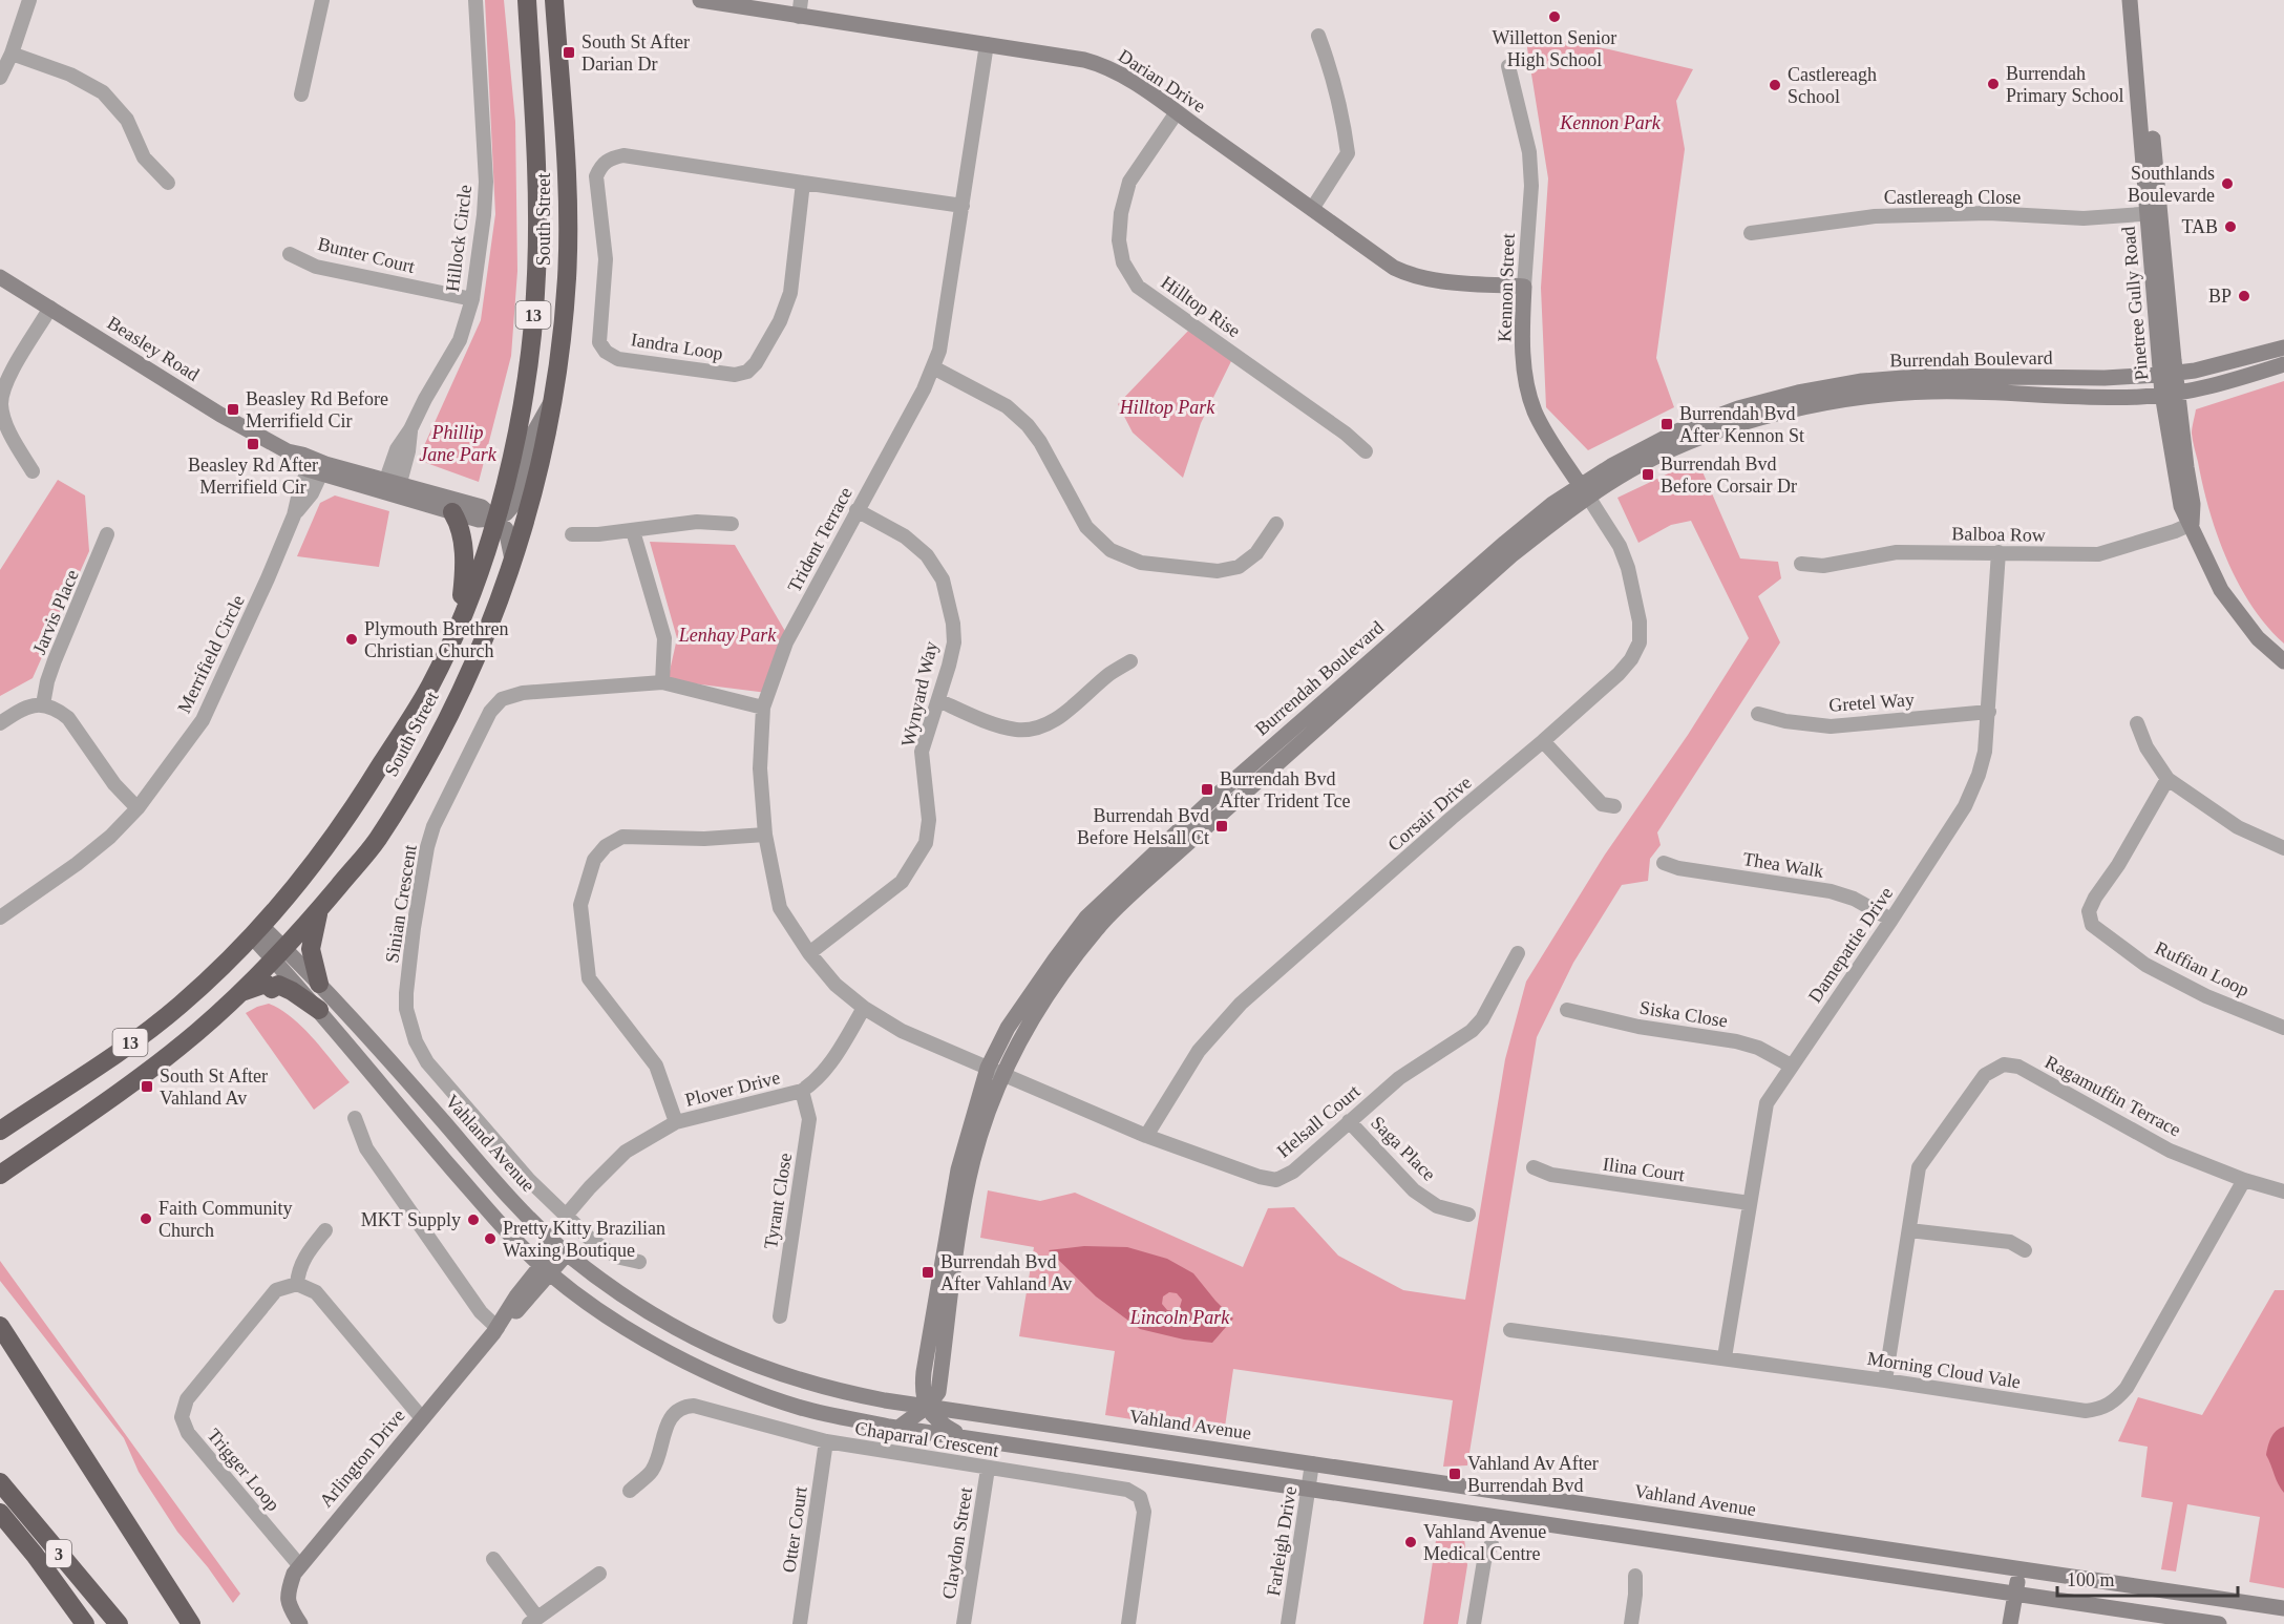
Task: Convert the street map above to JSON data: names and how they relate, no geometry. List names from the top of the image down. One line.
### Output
{"streets":{"highway":["South Street","13","3"],"main road":["Darian Drive","Kennon Street","Pinetree Gully Road","Beasley Road","Burrendah Boulevard","Vahland Avenue","Arlington Drive"],"street":["Castlereagh Close","Hillock Circle","Bunter Court","Hilltop Rise","Iandra Loop","Balboa Row","Trident Terrace","Jarvis Place","Merrifield Circle","Wynyard Way","Gretel Way","Corsair Drive","Thea Walk","Sinian Crescent","Damepattie Drive","Ruffian Loop","Siska Close","Plover Drive","Ragamuffin Terrace","Helsall Court","Saga Place","Ilina Court","Tyrant Close","Morning Cloud Vale","Chaparral Crescent","Trigger Loop","Otter Court","Farleigh Drive","Claydon Street"]},"crossings":[["Darian Drive","Kennon Street"],["Darian Drive","Hilltop Rise"],["Darian Drive","Trident Terrace"],["Castlereagh Close","Pinetree Gully Road"],["South Street","Beasley Road"],["South Street","Vahland Avenue"],["Hillock Circle","Bunter Court"],["Hillock Circle","Beasley Road"],["Kennon Street","Burrendah Boulevard"],["Kennon Street","Corsair Drive"],["Pinetree Gully Road","Burrendah Boulevard"],["Pinetree Gully Road","Balboa Row"],["Iandra Loop","Trident Terrace"],["Beasley Road","Merrifield Circle"],["Burrendah Boulevard","Trident Terrace"],["Burrendah Boulevard","Corsair Drive"],["Burrendah Boulevard","Helsall Court"],["Burrendah Boulevard","Vahland Avenue"],["Balboa Row","Damepattie Drive"],["Trident Terrace","Wynyard Way"],["Trident Terrace","Sinian Crescent"],["Trident Terrace","Plover Drive"],["Trident Terrace","Helsall Court"],["Gretel Way","Damepattie Drive"],["Corsair Drive","Helsall Court"],["Thea Walk","Damepattie Drive"],["Sinian Crescent","Plover Drive"],["Damepattie Drive","Siska Close"],["Damepattie Drive","Ilina Court"],["Damepattie Drive","Morning Cloud Vale"],["Plover Drive","Tyrant Close"],["Ragamuffin Terrace","Morning Cloud Vale"],["Helsall Court","Saga Place"],["Vahland Avenue","Arlington Drive"],["Vahland Avenue","Farleigh Drive"],["Chaparral Crescent","Otter Court"],["Chaparral Crescent","Claydon Street"],["Arlington Drive","Trigger Loop"]],"parks":["Kennon Park","Hilltop Park","Phillip Jane Park","Lenhay Park","Lincoln Park"],"places":{"other":["Willetton Senior High School","Burrendah Primary School","Castlereagh School","Southlands Boulevarde","TAB","BP","Plymouth Brethren Christian Church","Faith Community Church","MKT Supply","Pretty Kitty Brazilian Waxing Boutique","Vahland Avenue Medical Centre"],"transit":["South St After Darian Dr","Beasley Rd Before Merrifield Cir","Burrendah Bvd After Kennon St","Beasley Rd After Merrifield Cir","Burrendah Bvd Before Corsair Dr","Burrendah Bvd After Trident Tce","Burrendah Bvd Before Helsall Ct","South St After Vahland Av","Burrendah Bvd After Vahland Av","Vahland Av After Burrendah Bvd"]},"scale_bar":"100 m"}
